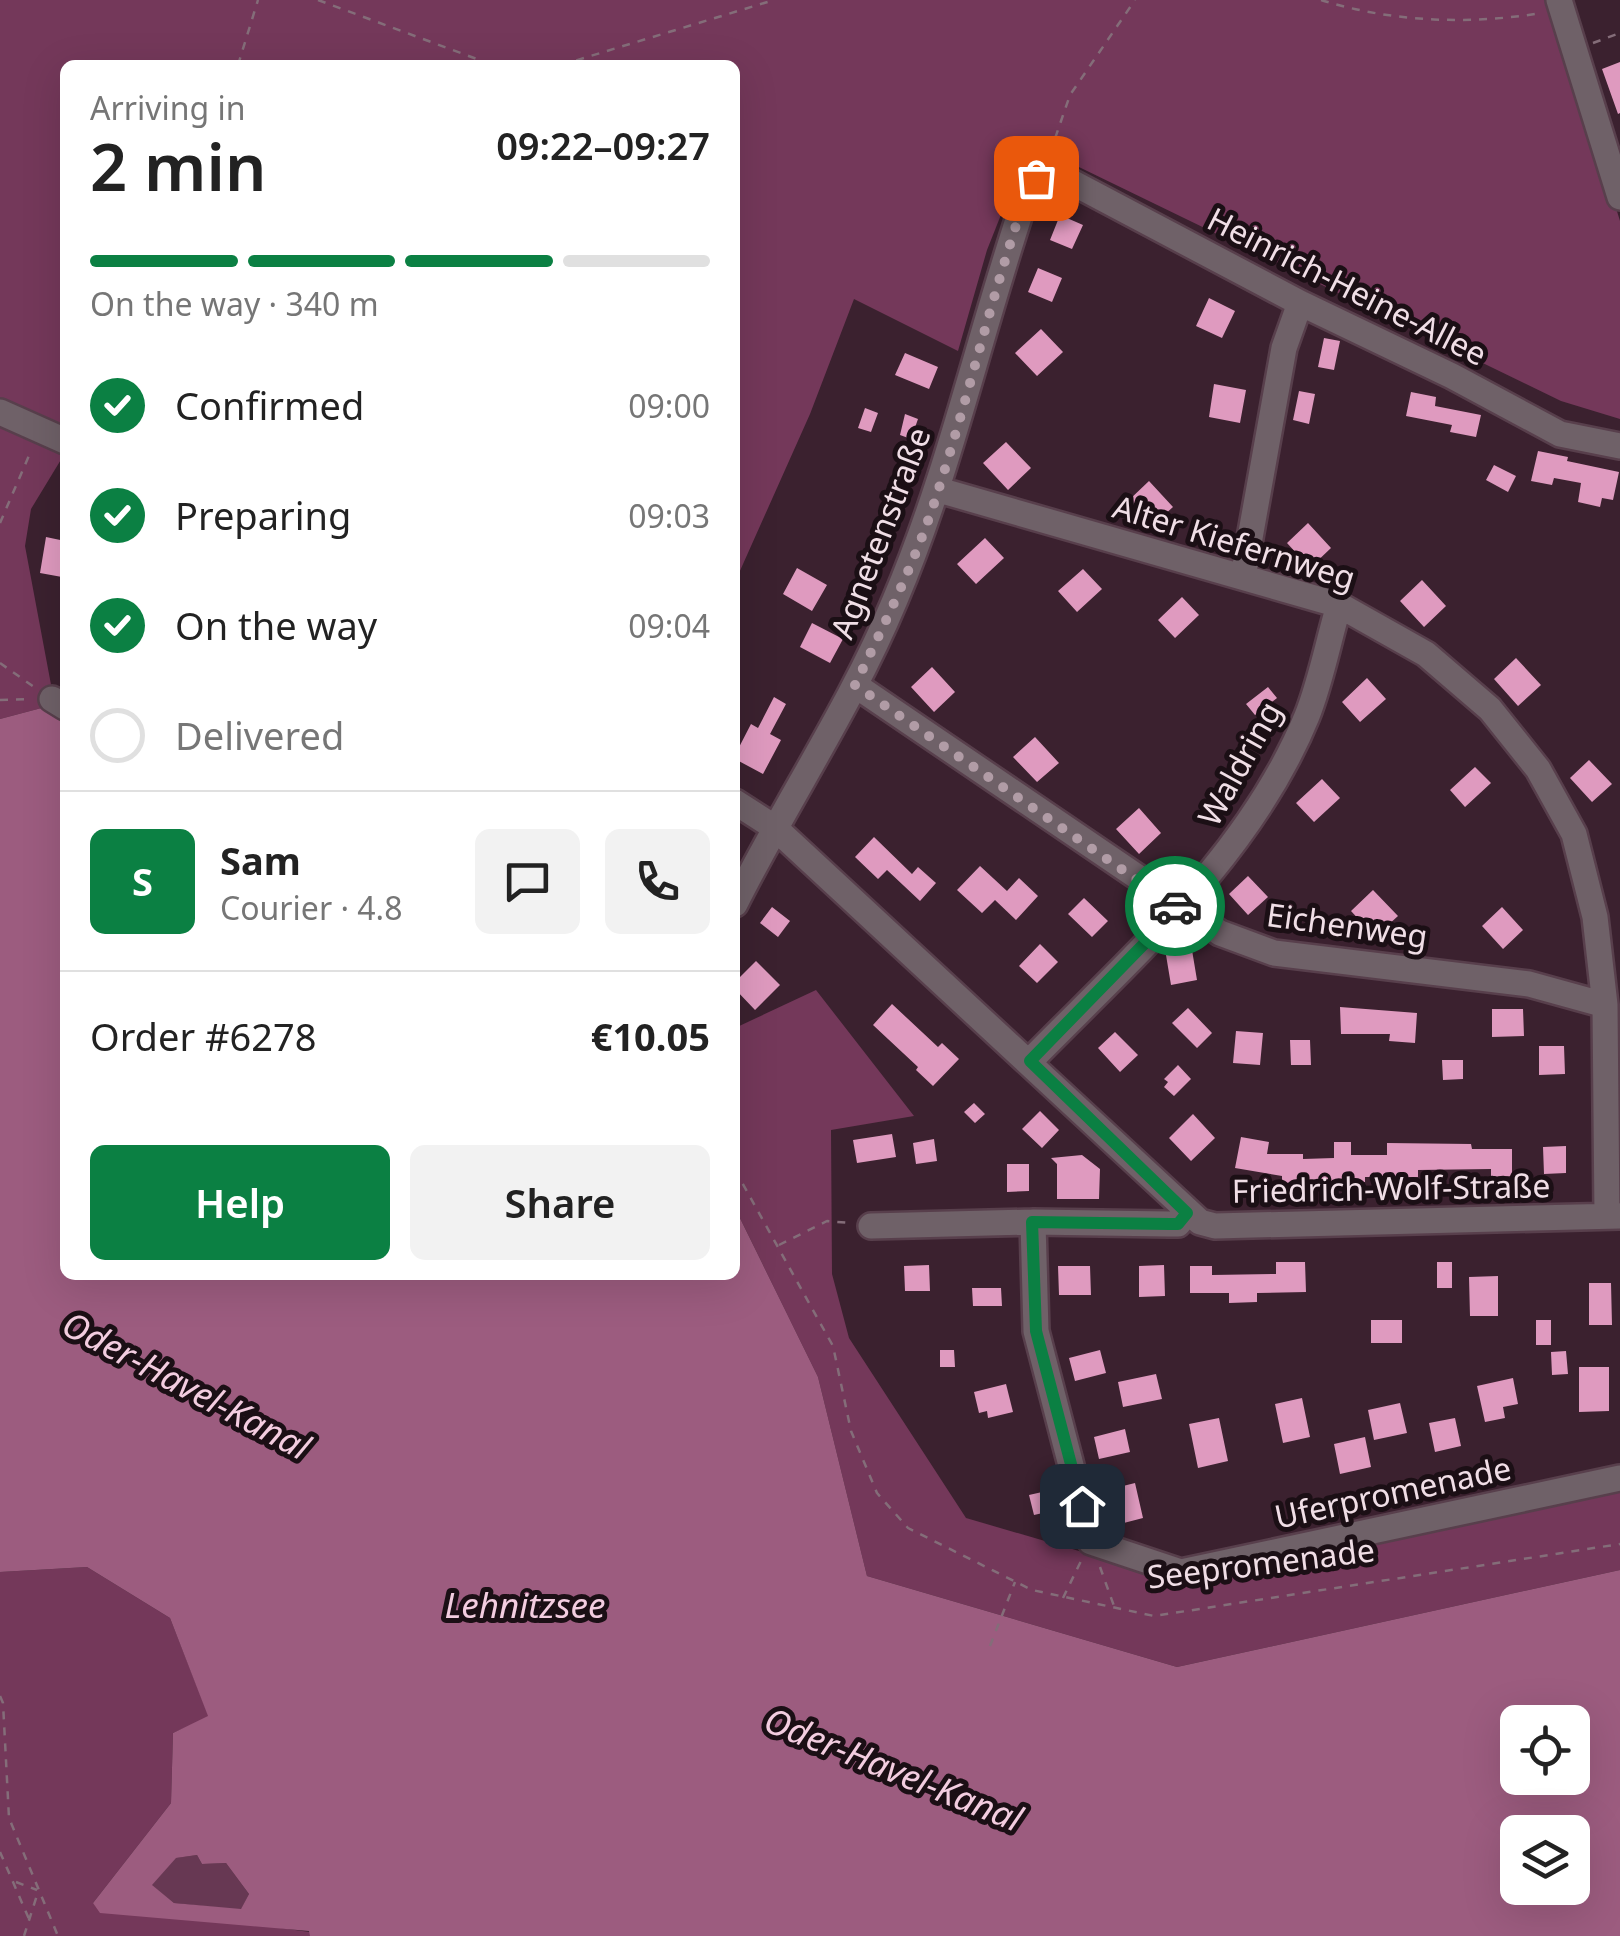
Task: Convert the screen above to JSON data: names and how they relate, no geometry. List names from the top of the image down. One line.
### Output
{"streets":{"street":["Heinrich-Heine-Allee","Agnetenstraße","Alter Kiefernweg","Waldring","Eichenweg","Friedrich-Wolf-Straße","Uferpromenade"],"path":["Seepromenade"]},"crossings":[["Heinrich-Heine-Allee","Agnetenstraße"],["Agnetenstraße","Alter Kiefernweg"],["Agnetenstraße","Eichenweg"],["Alter Kiefernweg","Waldring"],["Alter Kiefernweg","Eichenweg"],["Alter Kiefernweg","Friedrich-Wolf-Straße"],["Waldring","Eichenweg"]],"water":["Oder-Havel-Kanal","Lehnitzsee"],"page":{"heading":["2 min","Arriving in","09:22–09:27"],"panel":["Sam","Courier · 4.8","Order #6278","€10.05"],"bar":"On the way · 340 m","list":[["Confirmed","09:00"],["Preparing","09:03"],["On the way","09:04"],"Delivered"],"round":"S","buttons":["Help","Share"]}}
